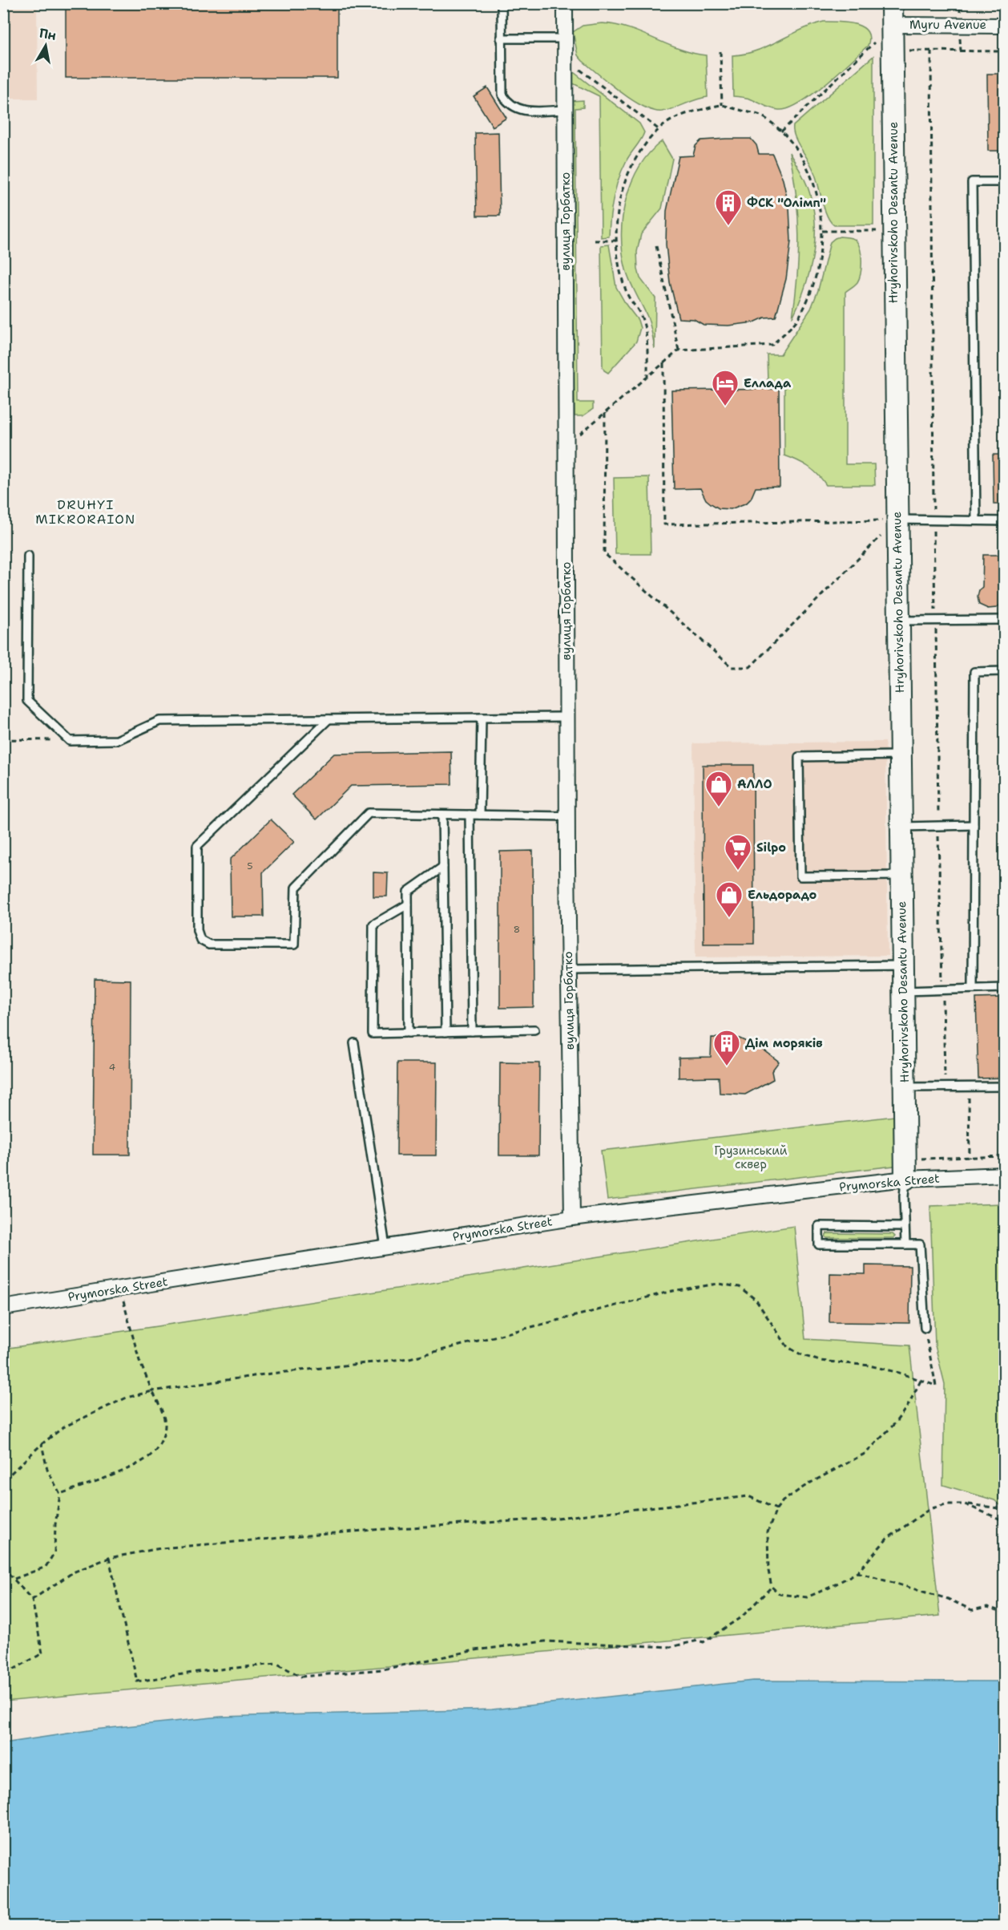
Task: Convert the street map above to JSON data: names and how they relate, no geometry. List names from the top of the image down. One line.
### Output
{"streets":{"street":["Myru Avenue","Hryhorivskoho Desantu Avenue","вулиця Горбатко","Prymorska Street"]},"crossings":[["Myru Avenue","Hryhorivskoho Desantu Avenue"],["Hryhorivskoho Desantu Avenue","Prymorska Street"],["вулиця Горбатко","Prymorska Street"]],"districts":["DRUHYI MIKRORAION"],"parks":["Грузинський сквер"],"places":{"building":["ФСК \"Олімп\"","Дім моряків"],"hotel":["Еллада"],"shop":["АЛЛО","Ельдорадо"],"supermarket":["Silpo"]},"house_numbers":["5","8","4"],"north":"top"}
